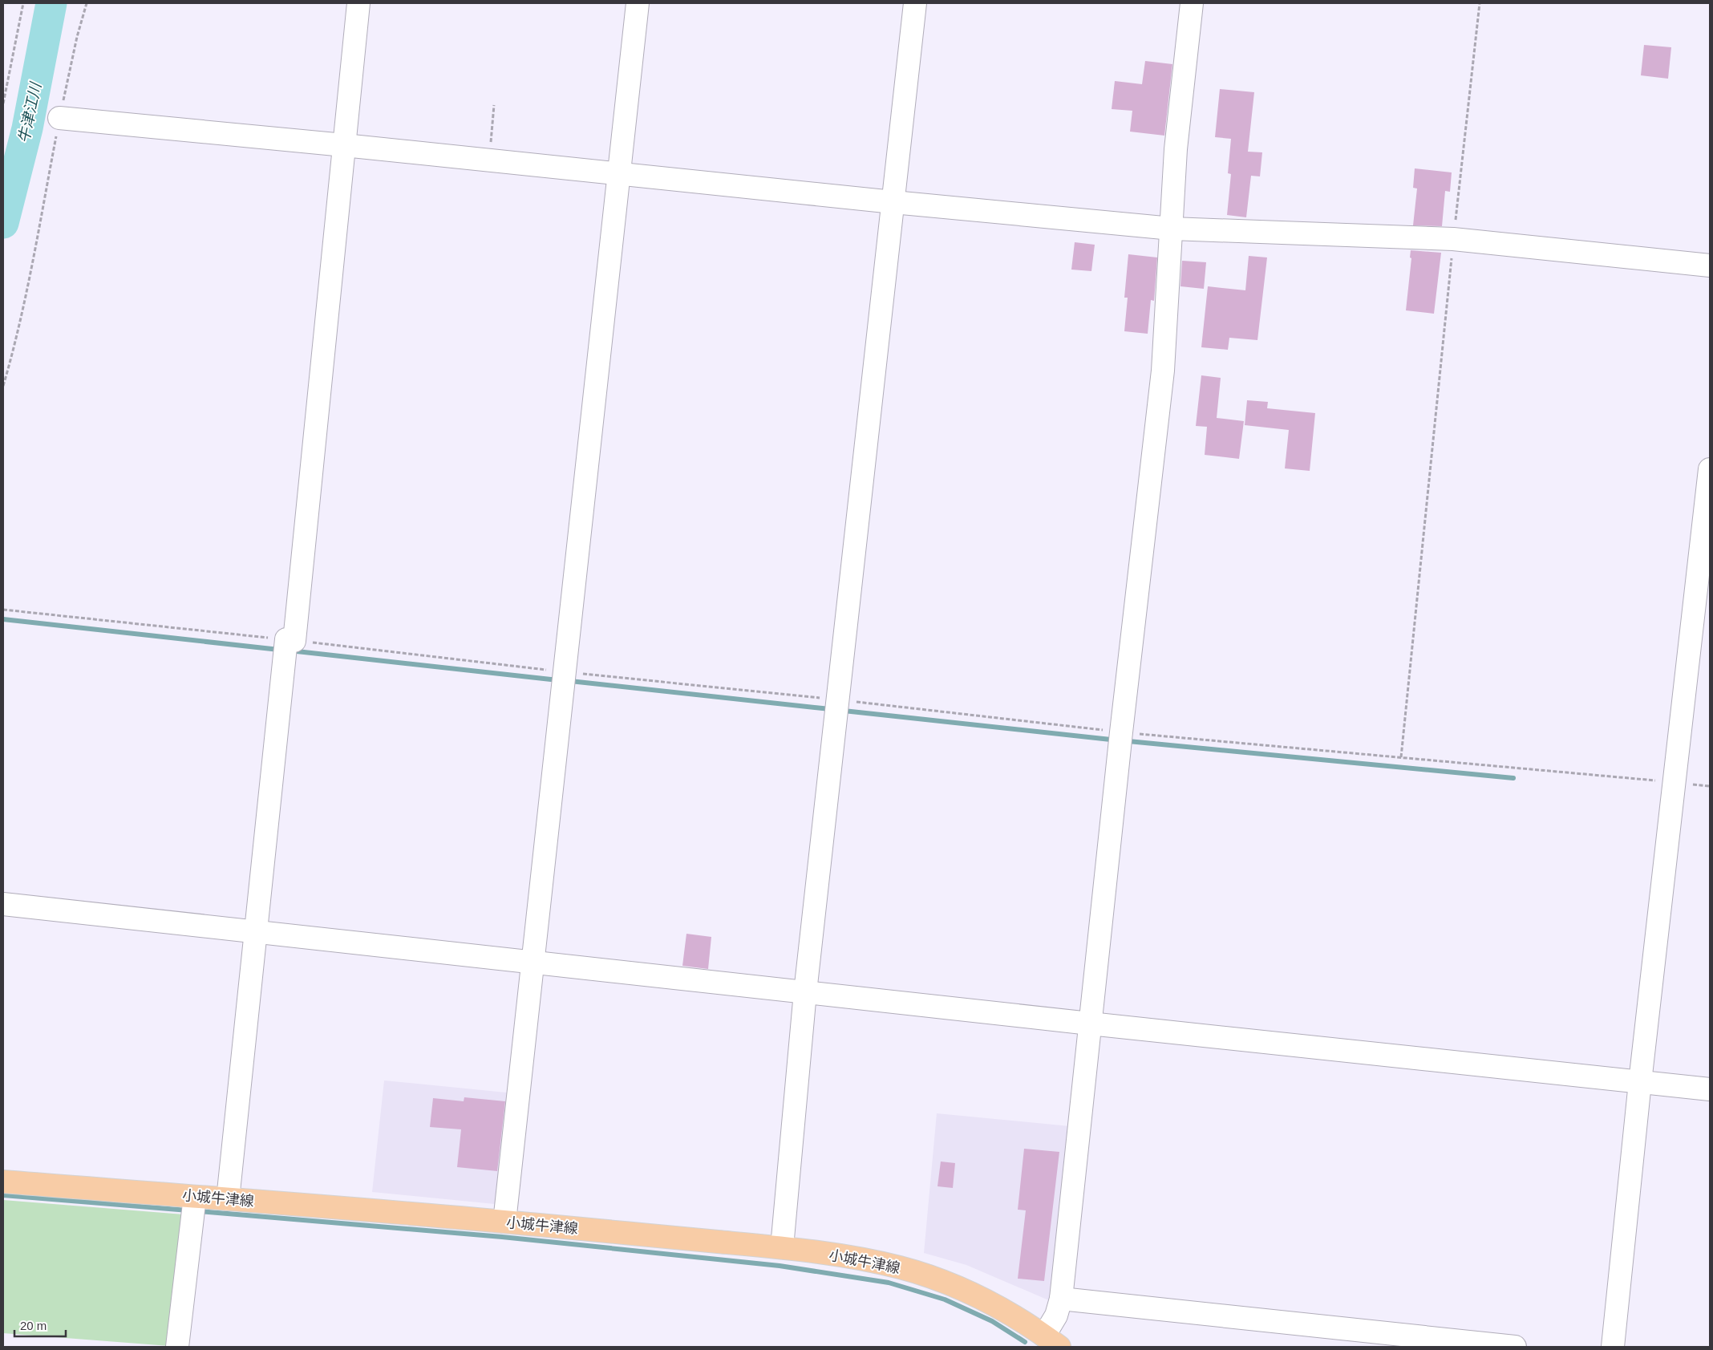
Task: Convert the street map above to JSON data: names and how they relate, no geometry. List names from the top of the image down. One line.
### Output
{"streets":{"main road":["小城牛津線"]},"water":["牛津江川"],"scale_bar":"20 m"}
